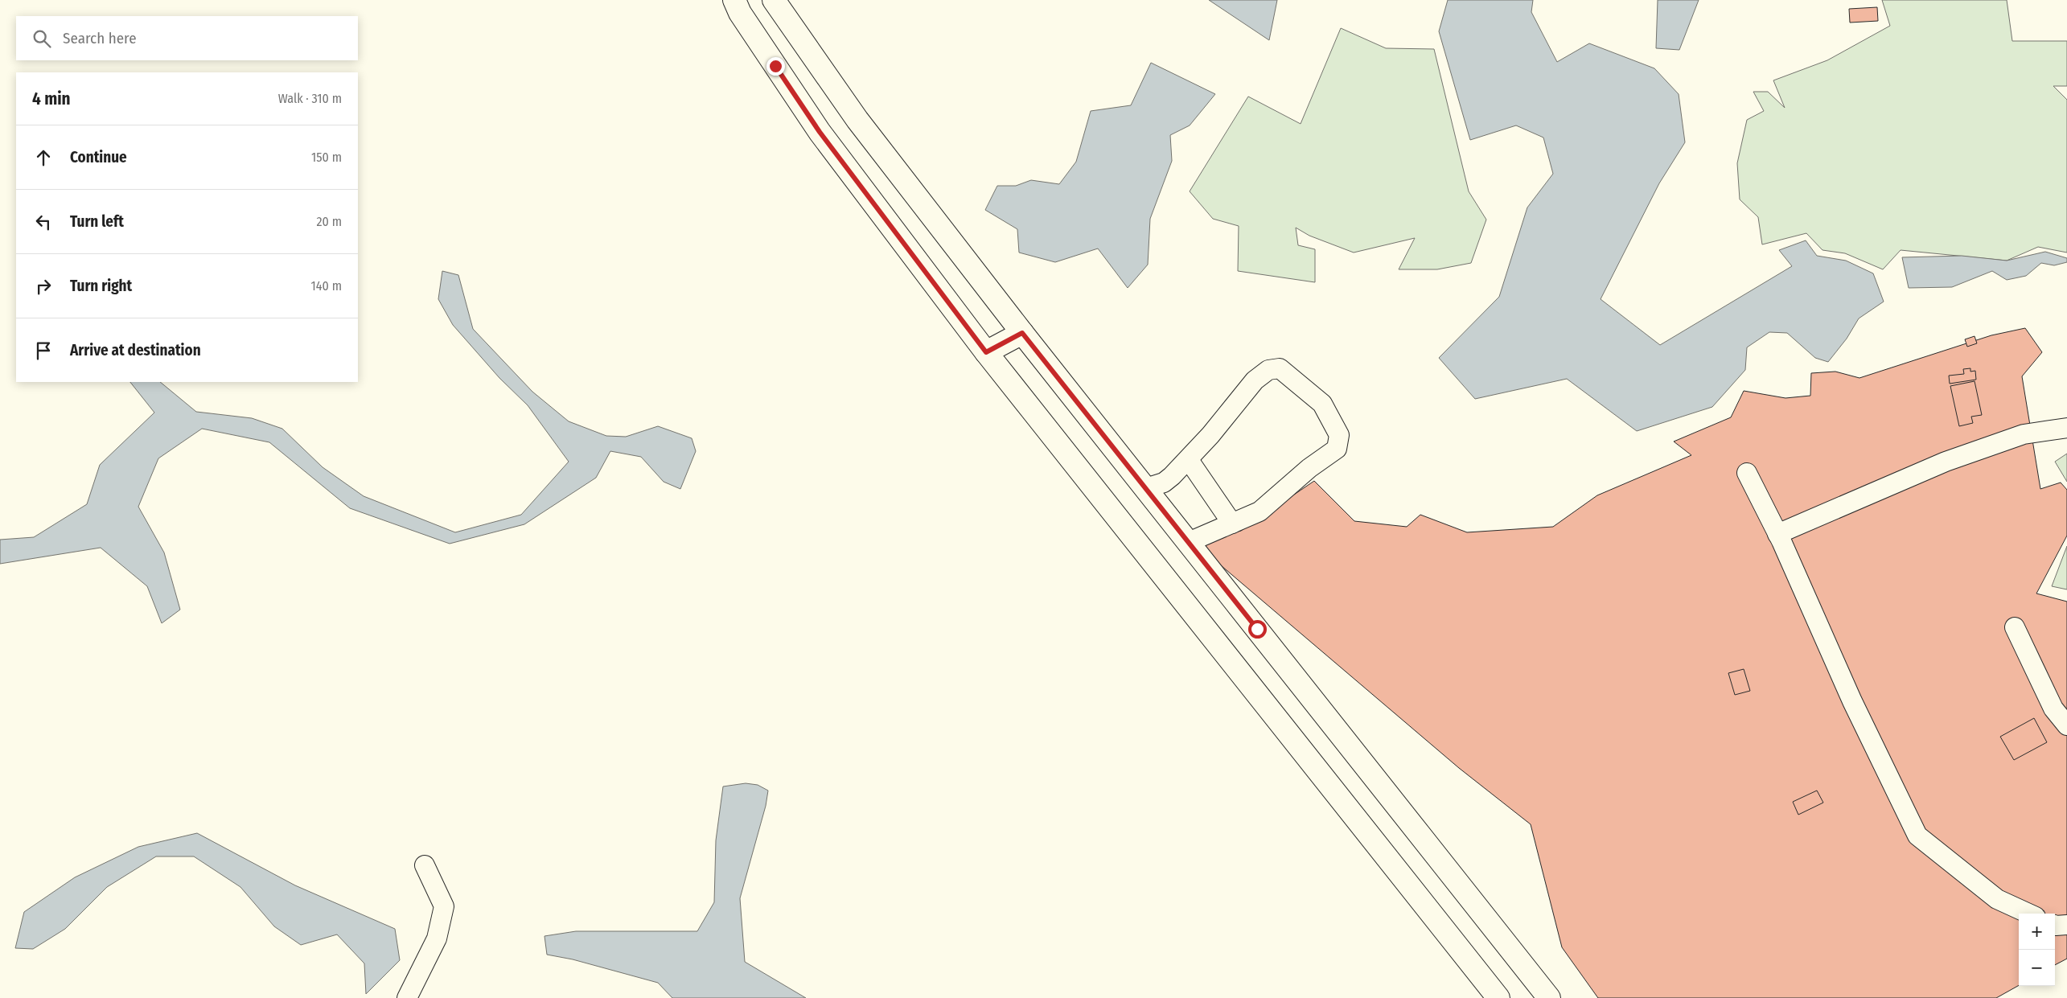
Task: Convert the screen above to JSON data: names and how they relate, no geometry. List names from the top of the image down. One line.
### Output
{"page":{"search":"Search here","heading":["4 min","Walk · 310 m"],"list":[["Continue","150 m"],["Turn left","20 m"],["Turn right","140 m"],"Arrive at destination"],"map_buttons":["+","−"]}}
